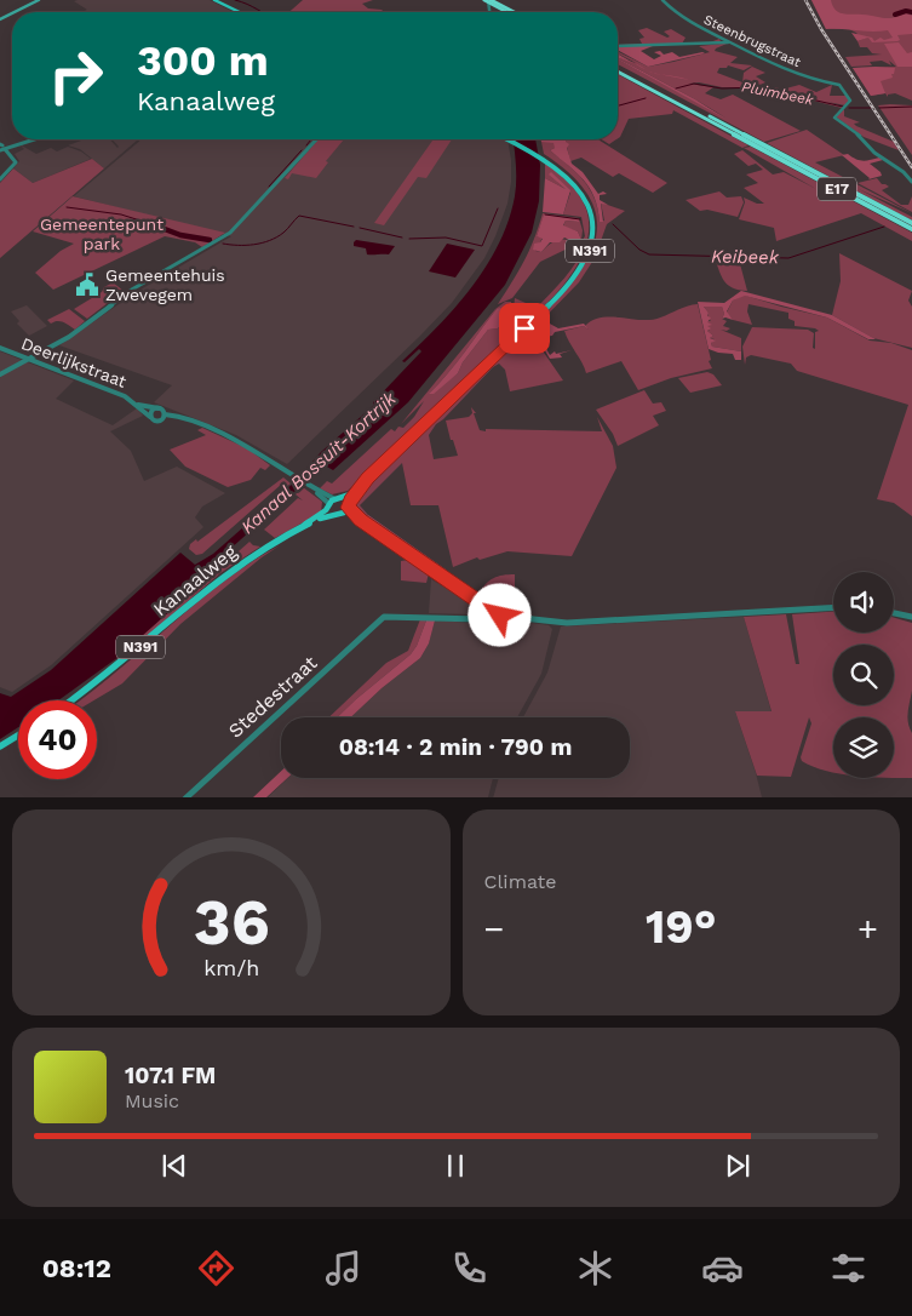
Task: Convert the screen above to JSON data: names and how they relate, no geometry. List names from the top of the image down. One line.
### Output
{"streets":{"highway":["E17"],"main road":["N391","Kanaalweg"],"street":["Steenbrugstraat","Deerlijkstraat","Stedestraat"]},"crossings":[["N391","Kanaalweg"]],"water":["Pluimbeek","Keibeek","Kanaal Bossuit-Kortrijk"],"parks":["Gemeentepunt park"],"places":{"public building":["Gemeentehuis Zwevegem"]},"page":{"turn":["300 m","Kanaalweg"],"limit":"40","trip":"08:14 · 2 min · 790 m","tile":"Climate","heat":["−","19°","+"],"song":["107.1 FM","Music"],"tabs":"08:12","gauge":["36","km/h"]}}
